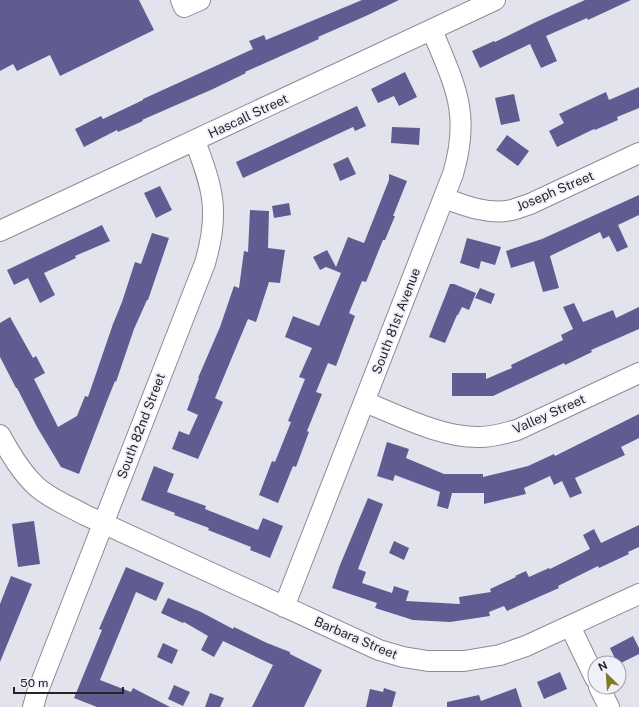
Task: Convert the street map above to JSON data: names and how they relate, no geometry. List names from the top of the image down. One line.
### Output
{"streets":{"street":["Hascall Street","Joseph Street","South 81st Avenue","Valley Street","South 82nd Street","Barbara Street"]},"crossings":[["Hascall Street","South 81st Avenue"],["Hascall Street","South 82nd Street"],["Joseph Street","South 81st Avenue"],["South 81st Avenue","Valley Street"],["South 81st Avenue","Barbara Street"],["South 82nd Street","Barbara Street"]],"scale_bar":"50 m","north":"top left"}
